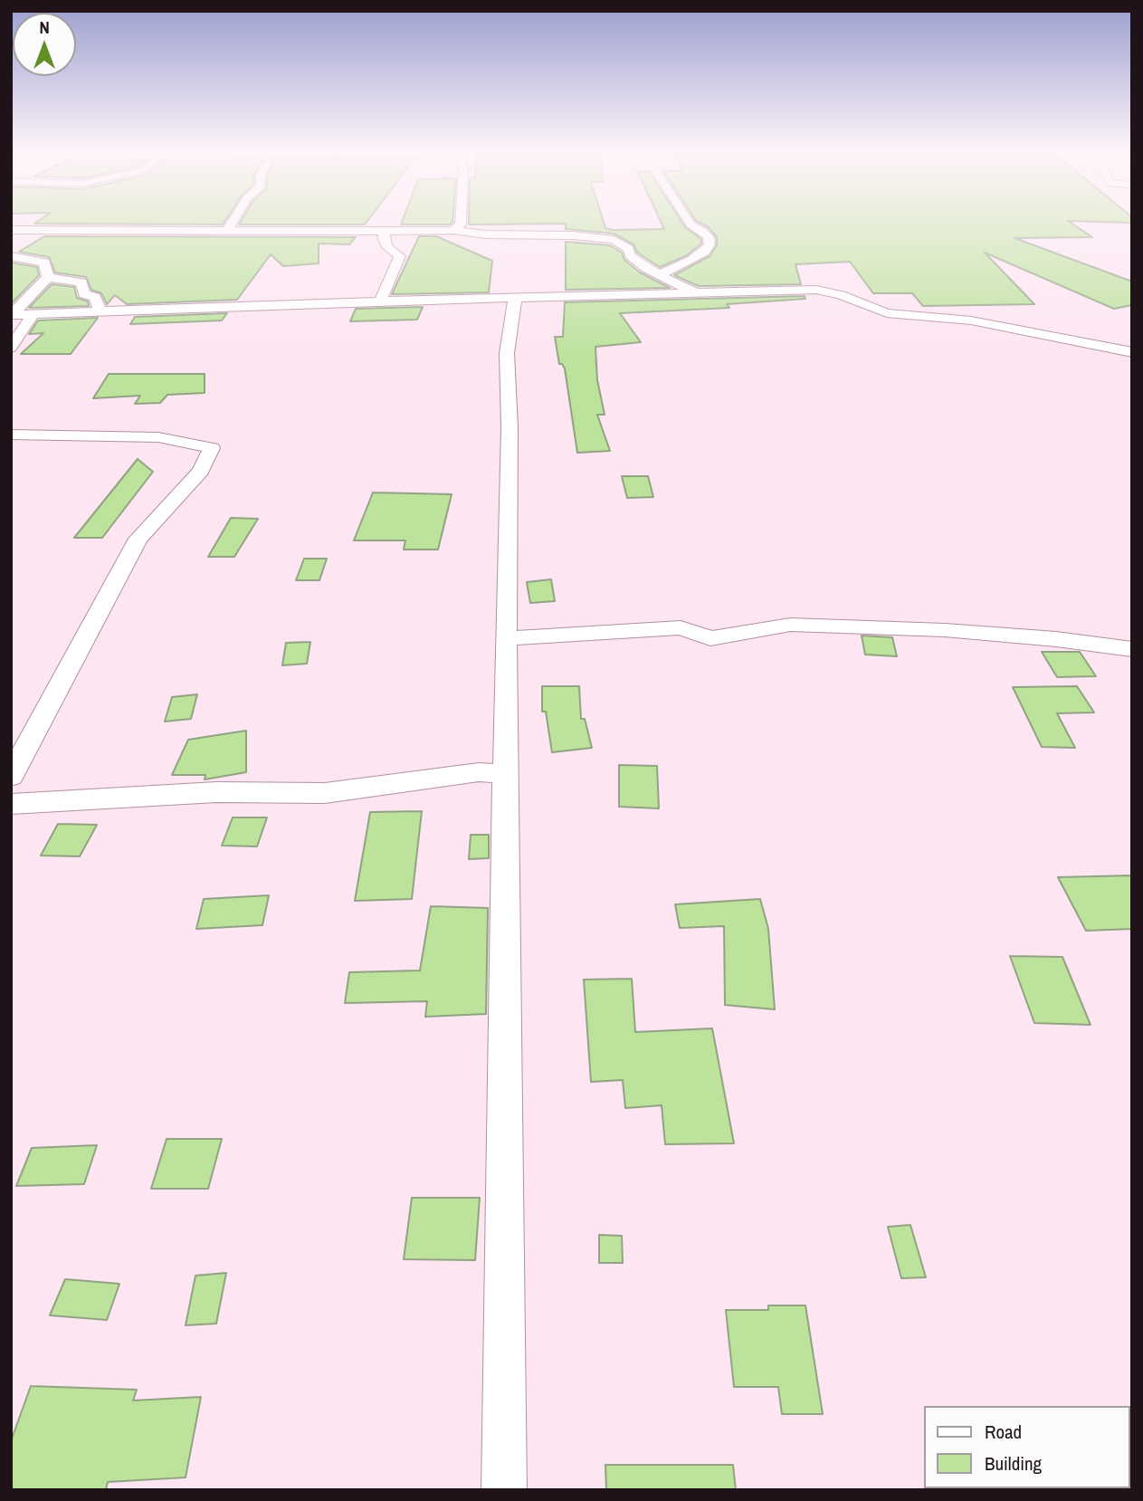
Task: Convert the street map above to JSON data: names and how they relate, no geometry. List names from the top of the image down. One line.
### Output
{"legend":["Road","Building"],"north":"top"}
